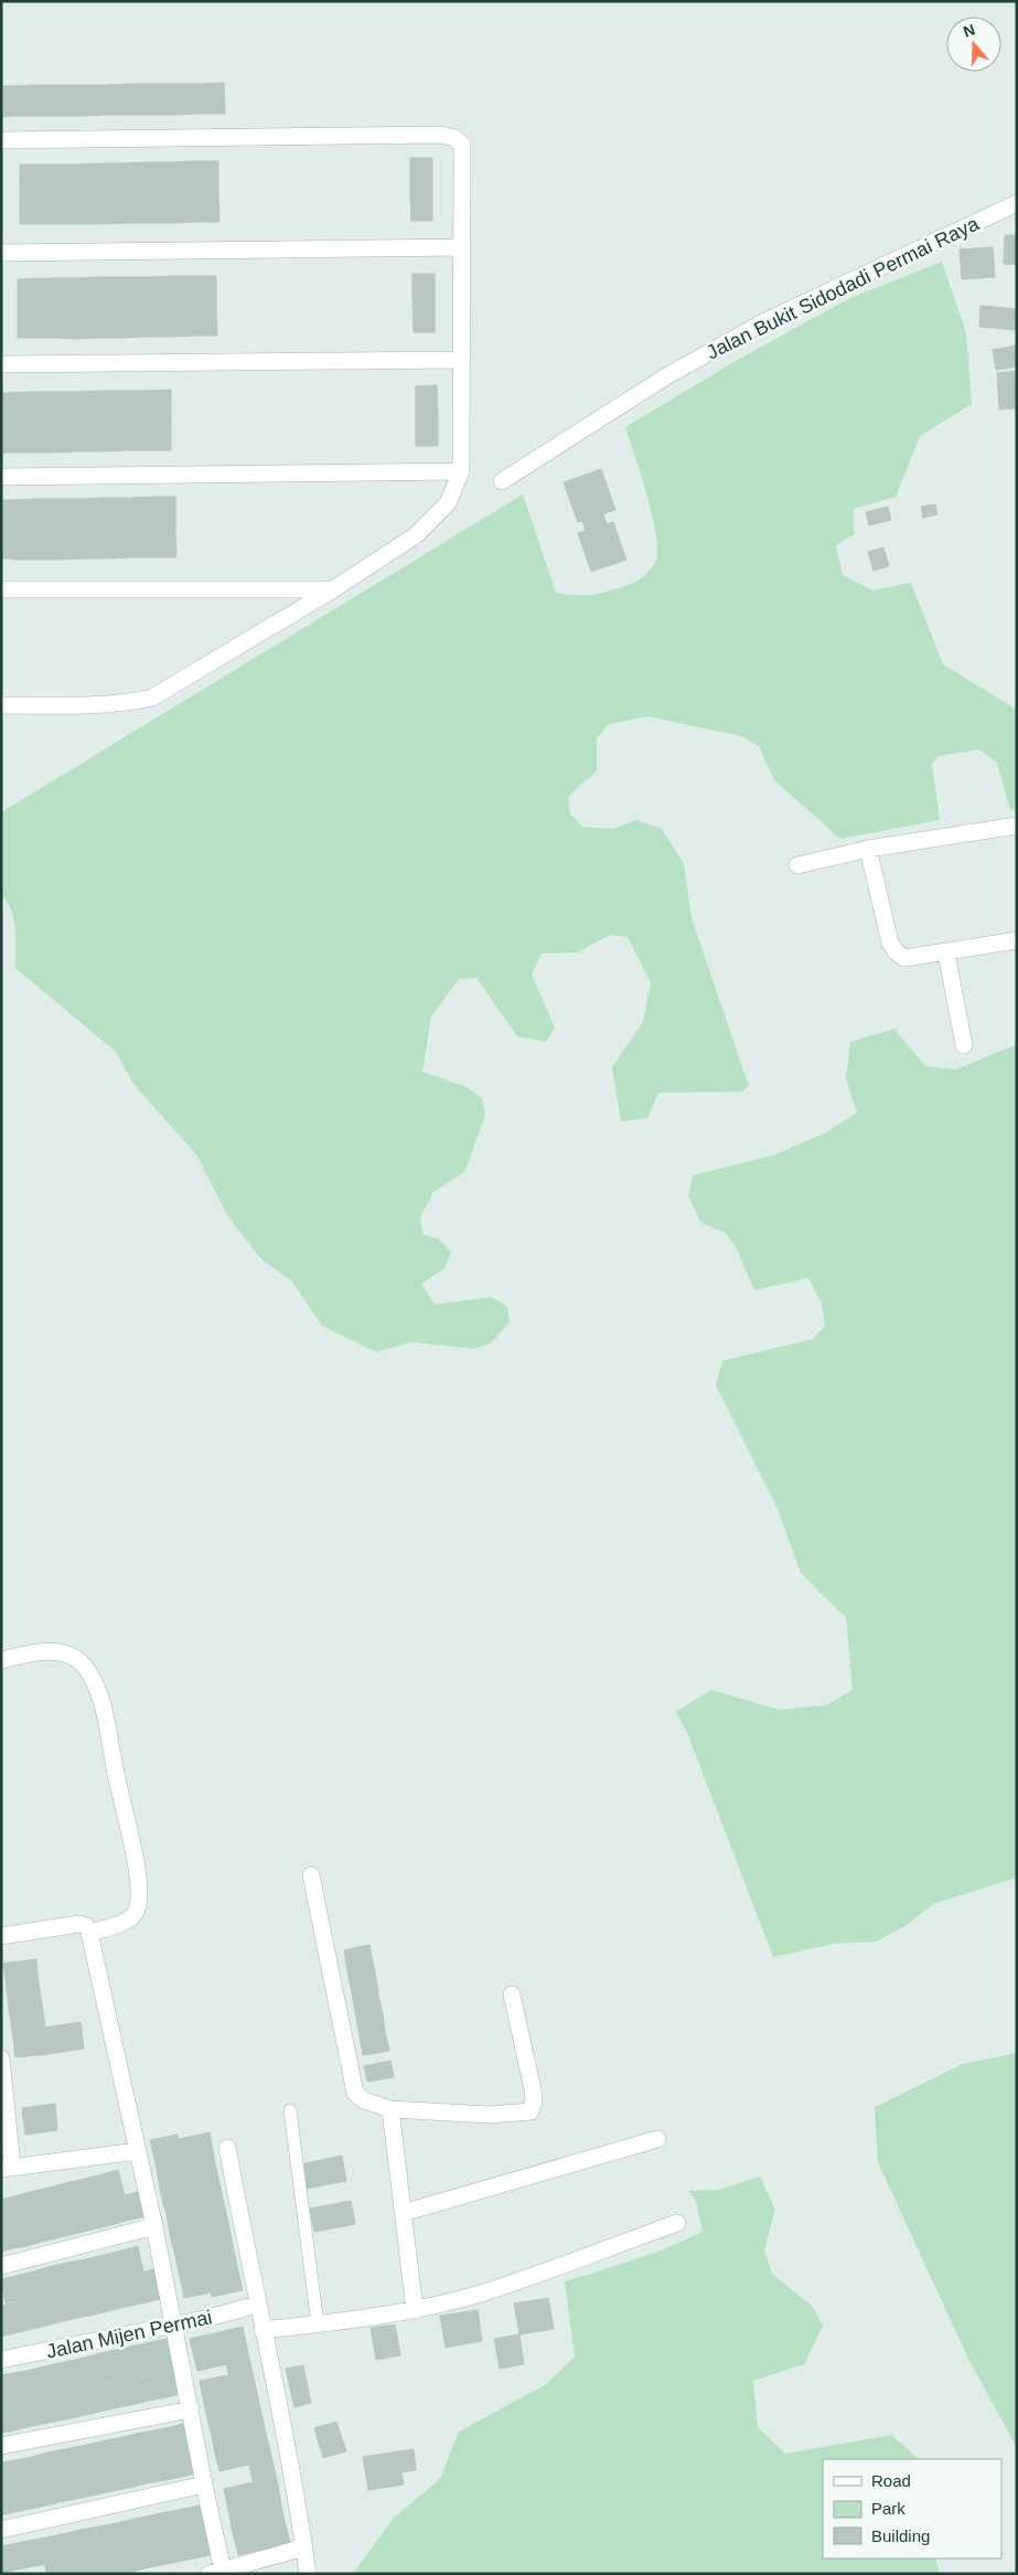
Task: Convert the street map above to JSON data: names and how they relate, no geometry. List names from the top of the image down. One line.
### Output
{"streets":{"street":["Jalan Bukit Sidodadi Permai Raya","Jalan Mijen Permai"]},"legend":["Road","Park","Building"],"north":"top"}
